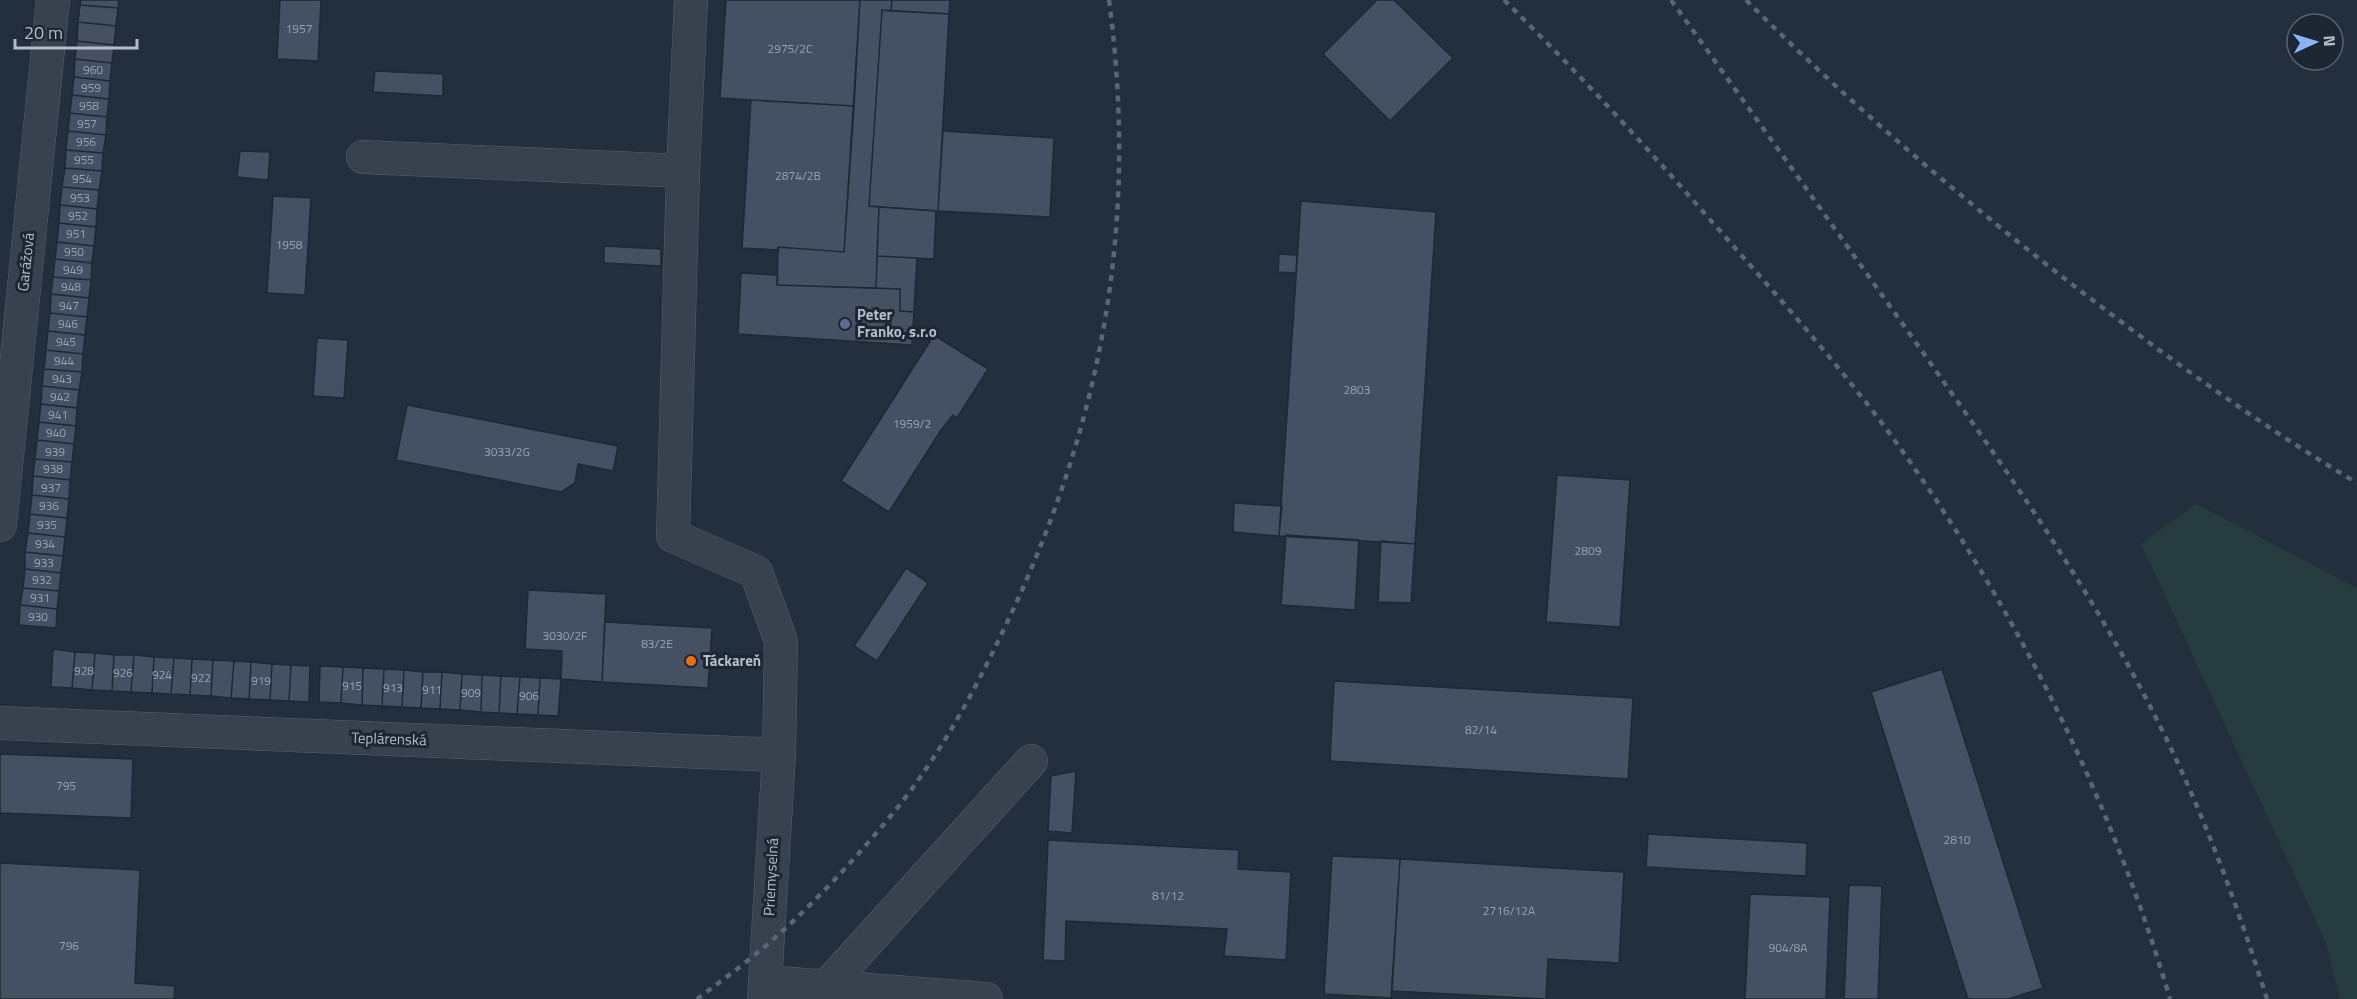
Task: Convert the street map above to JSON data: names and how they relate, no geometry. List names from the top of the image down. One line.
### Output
{"streets":{"street":["Garážová","Teplárenská","Priemyselná"]},"crossings":[["Teplárenská","Priemyselná"]],"places":["Peter Franko, s.r.o","Táckareň"],"house_numbers":["1957","2975/2C","960","959","958","957","956","955","2874/2B","954","953","952","951","1958","950","949","948","947","946","945","944","943","2803","942","941","1959/2","940","939","3033/2G","938","937","936","935","934","2809","933","932","931","930","3030/2F","83/2E","928","926","924","922","919","915","913","911","909","906","82/14","795","2810","81/12","2716/12A","796","904/8A"],"scale_bar":"20 m","north":"right"}
